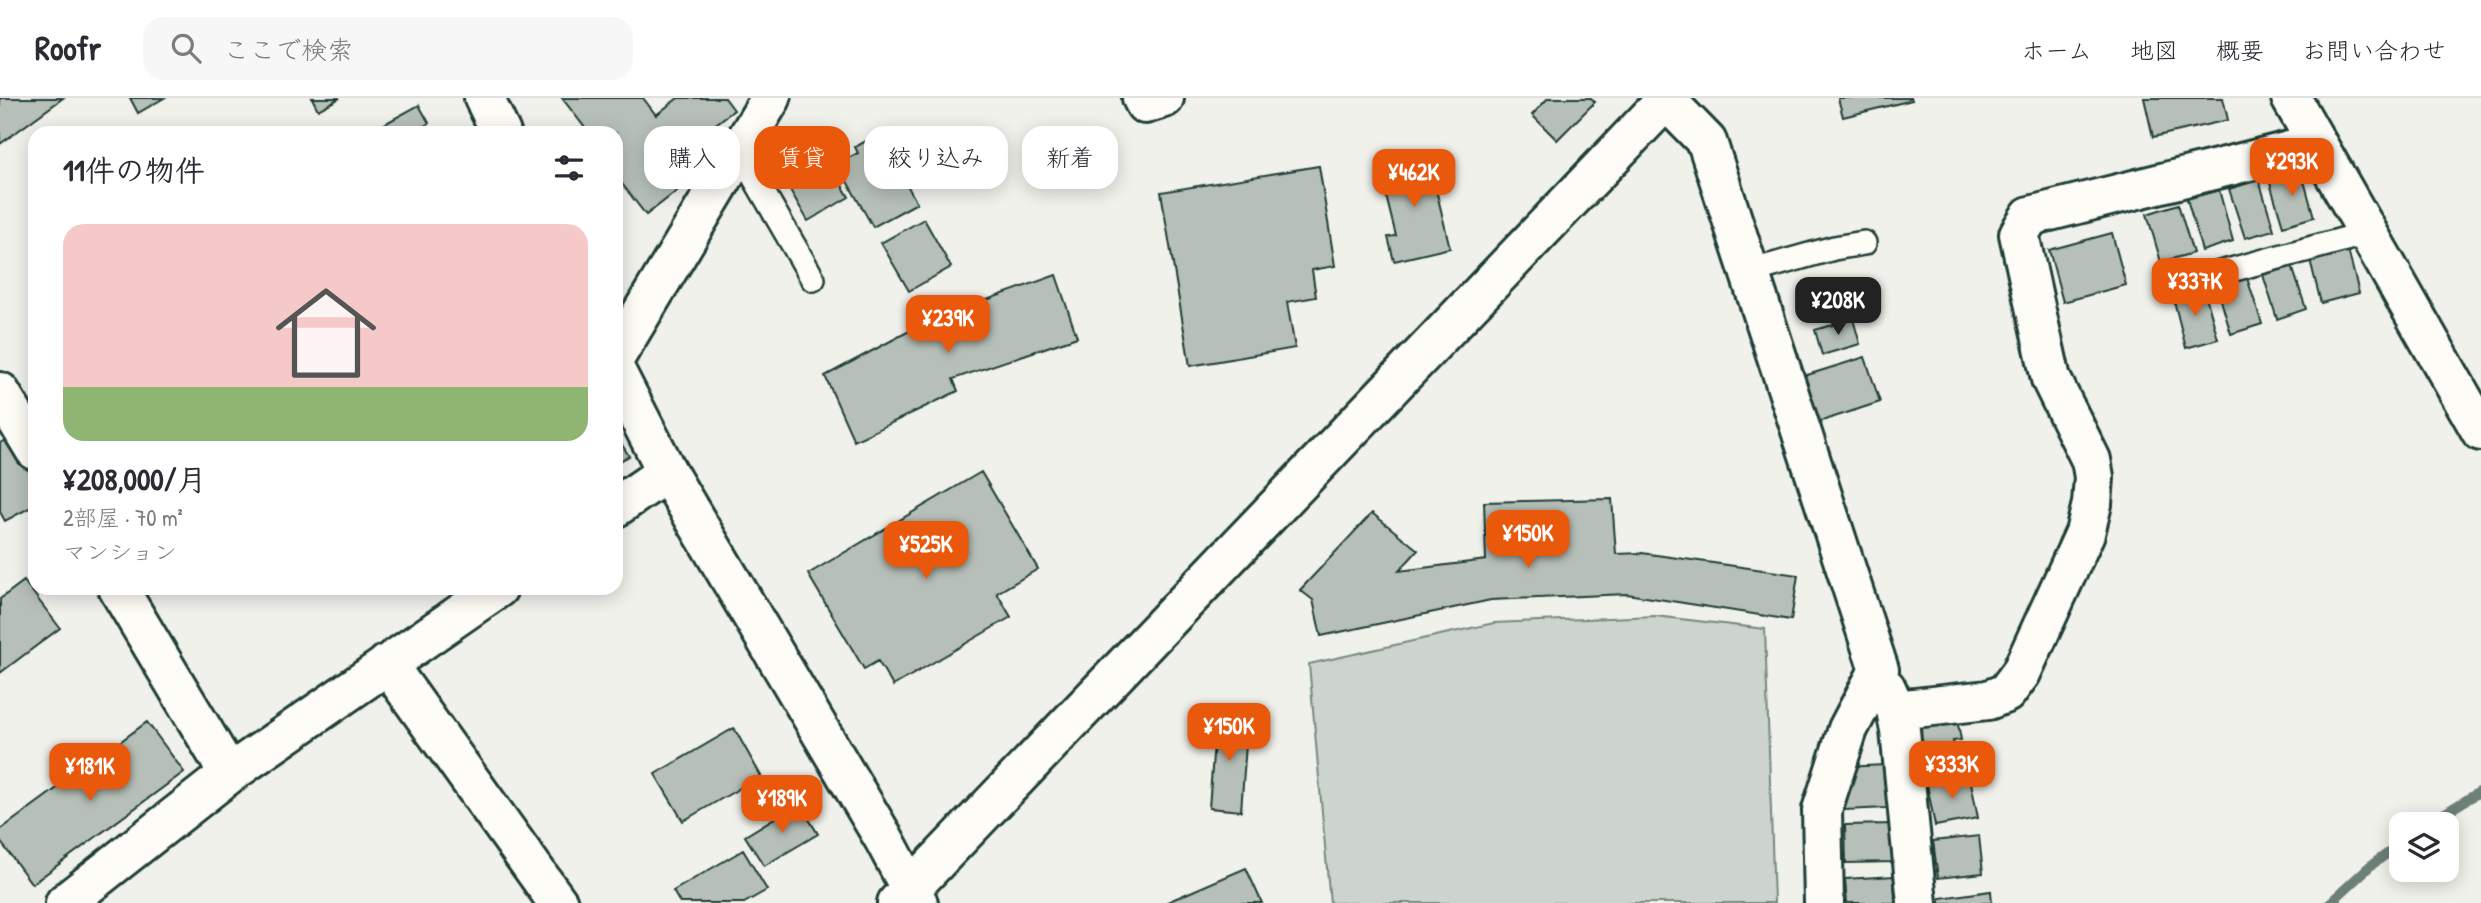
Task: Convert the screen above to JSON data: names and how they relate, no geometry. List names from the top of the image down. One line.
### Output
{"page":{"header":"Roofr","search":"ここで検索","nav":["ホーム","地図","概要","お問い合わせ"],"chip":["購入","賃貸","絞り込み","新着"],"heading":"11件の物件","price":["¥293K","¥462K","¥337K","¥208K","¥239K","¥150K","¥525K","¥150K","¥333K","¥181K","¥189K"],"list":[{"name":"¥208,000/月","note":"2部屋 · 70 m² · マンション"}]}}
